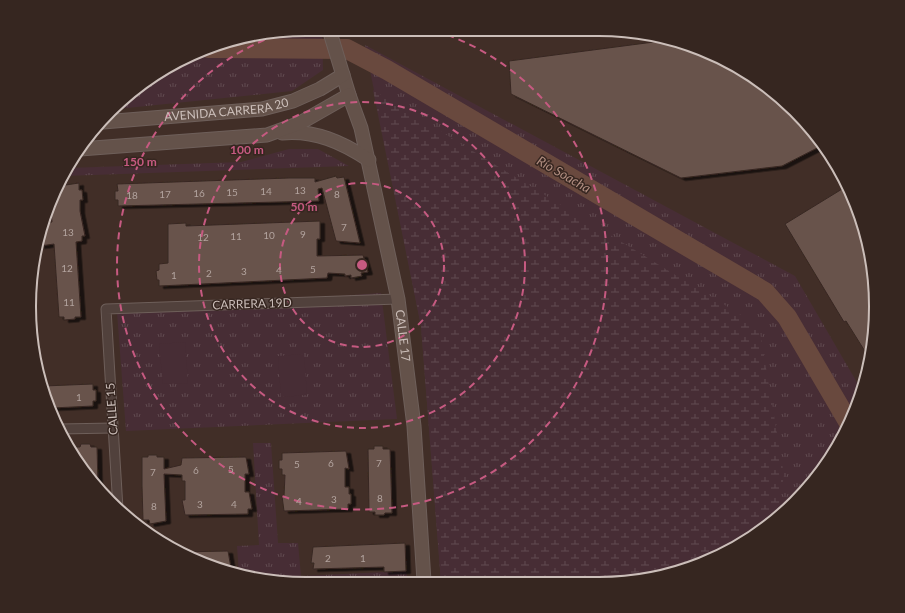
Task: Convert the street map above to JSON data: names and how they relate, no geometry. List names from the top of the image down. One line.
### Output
{"streets":{"street":["AVENIDA CARRERA 20","CARRERA 19D","CALLE 17","CALLE 15"]},"crossings":[["AVENIDA CARRERA 20","CALLE 17"],["CARRERA 19D","CALLE 17"],["CARRERA 19D","CALLE 15"]],"water":["Río Soacha"],"house_numbers":["13","14","15","16","17","8","18","7","13","9","10","11","12","12","5","4","3","2","1","11","1","6","7","5","5","6","7","8","3","4","3","4","8","2","1"],"rings":["100 m","150 m","50 m"]}
